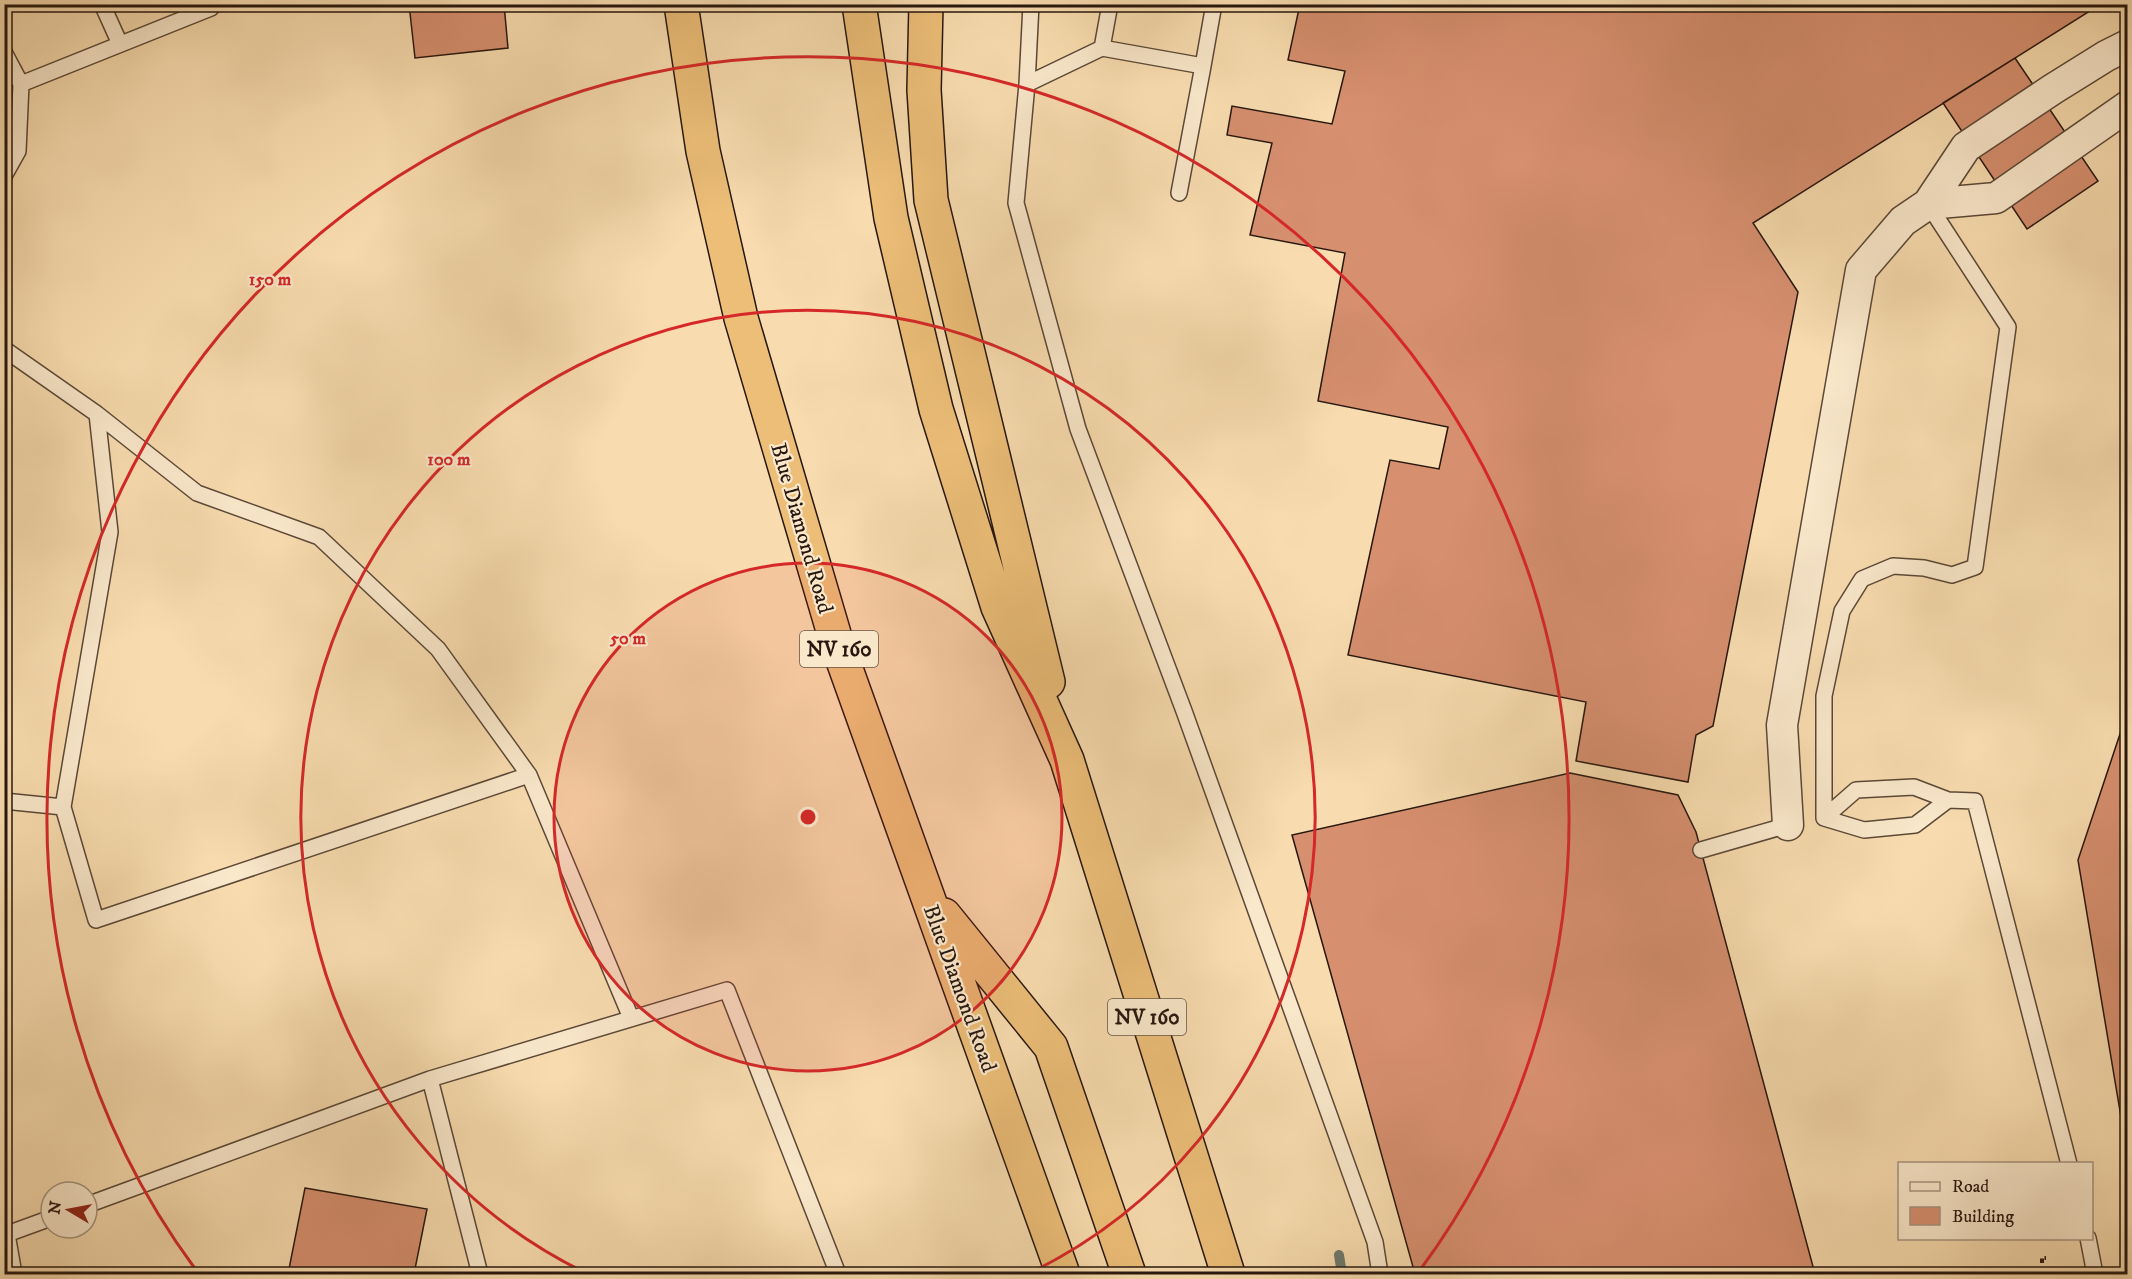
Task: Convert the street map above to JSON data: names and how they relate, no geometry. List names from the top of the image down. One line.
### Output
{"streets":{"highway":["Blue Diamond Road","NV 160"]},"legend":["Road","Building"],"north":"left","rings":["150 m","100 m","50 m"]}
